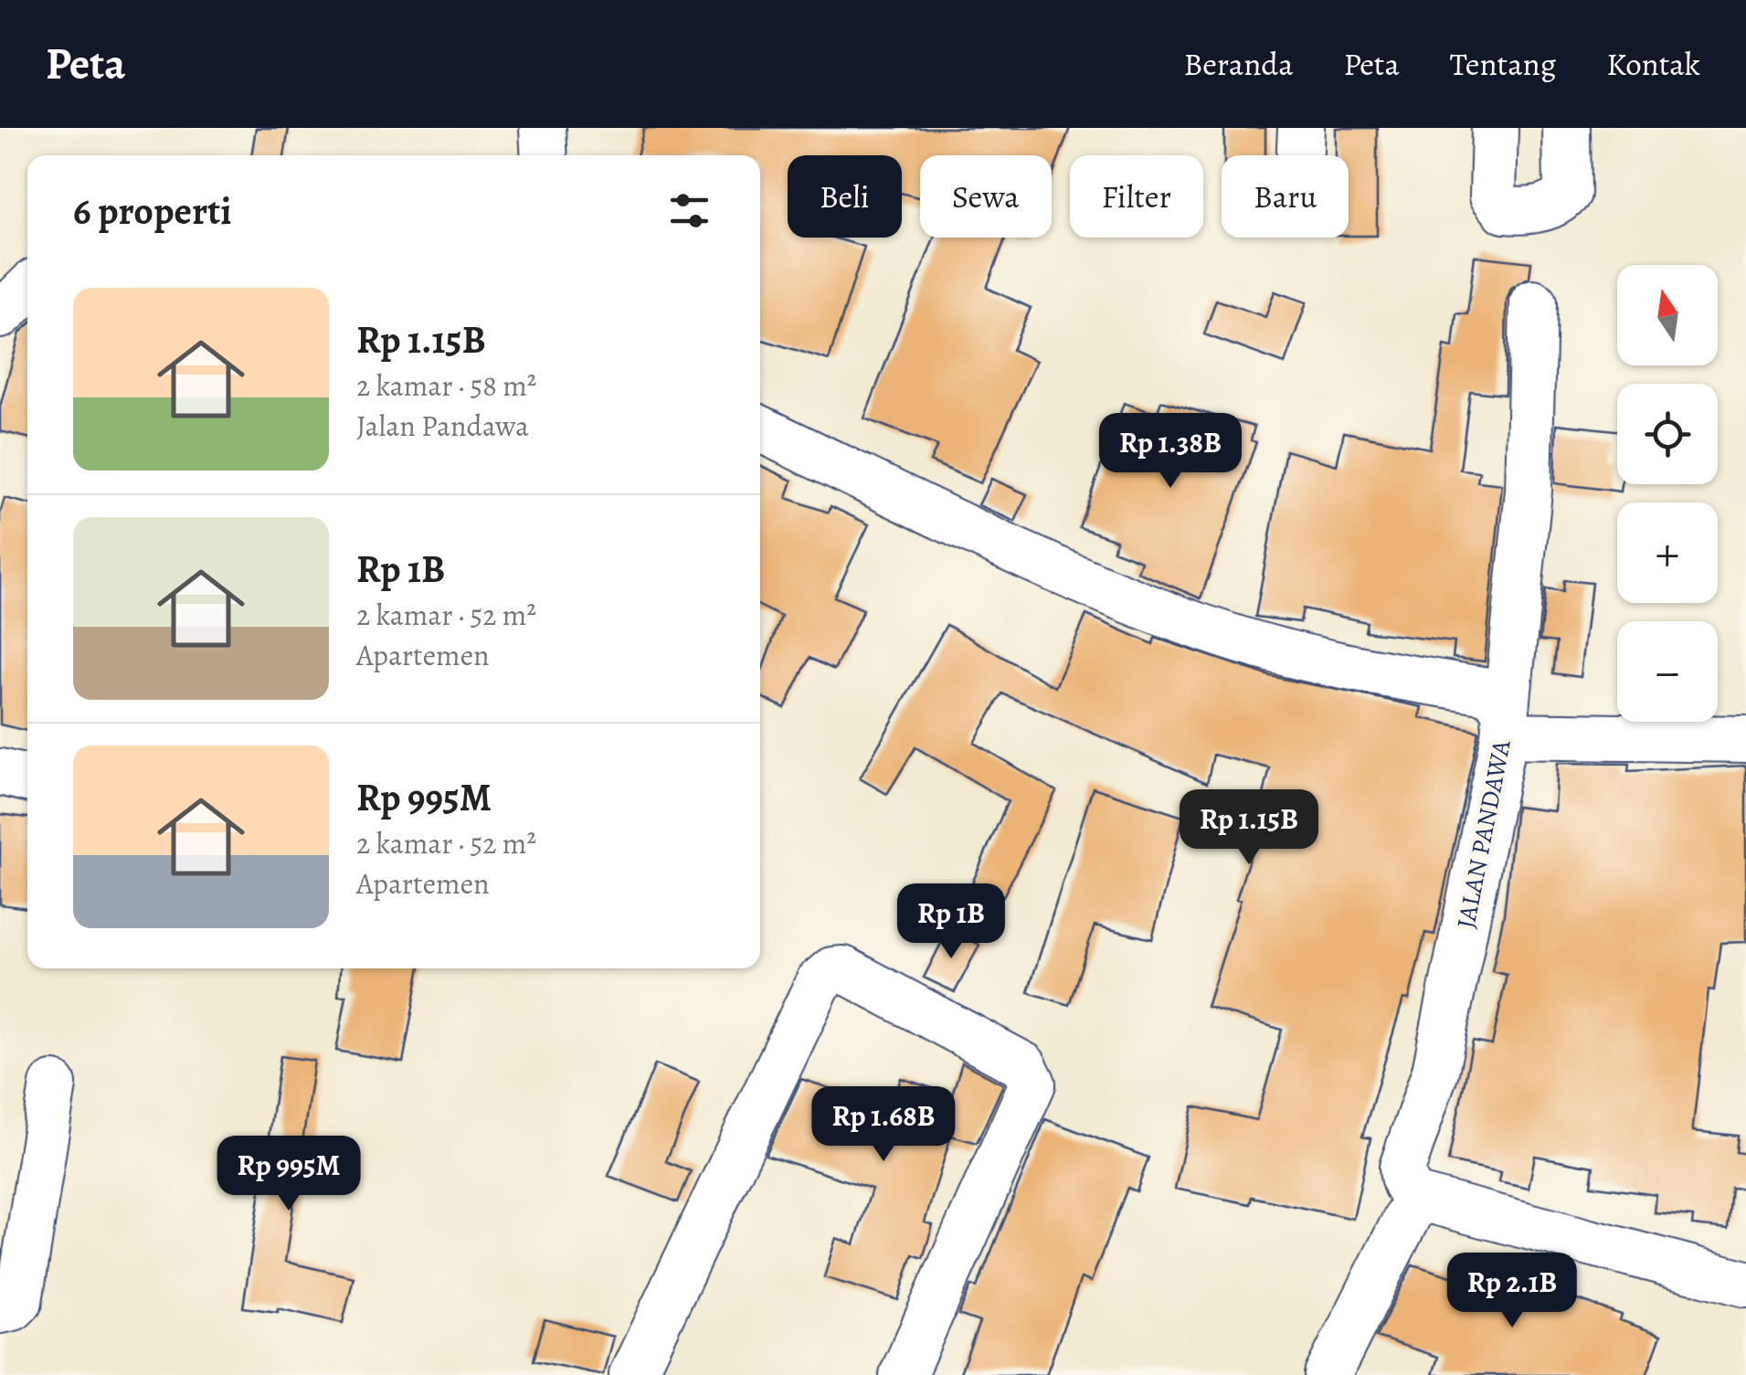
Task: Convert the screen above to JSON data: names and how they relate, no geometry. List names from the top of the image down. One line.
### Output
{"streets":{"street":["JALAN PANDAWA"]},"north":"top","page":{"header":"Peta","nav":["Beranda","Peta","Tentang","Kontak"],"chip":["Beli","Sewa","Filter","Baru"],"heading":"6 properti","map_buttons":["+","−"],"list":[{"name":"Rp 1.15B","note":"2 kamar · 58 m² · Jalan Pandawa"},{"name":"Rp 1B","note":"2 kamar · 52 m² · Apartemen"},{"name":"Rp 995M","note":"2 kamar · 52 m² · Apartemen"}],"price":["Rp 1.38B","Rp 1.15B","Rp 1B","Rp 1.68B","Rp 995M","Rp 2.1B"]}}
